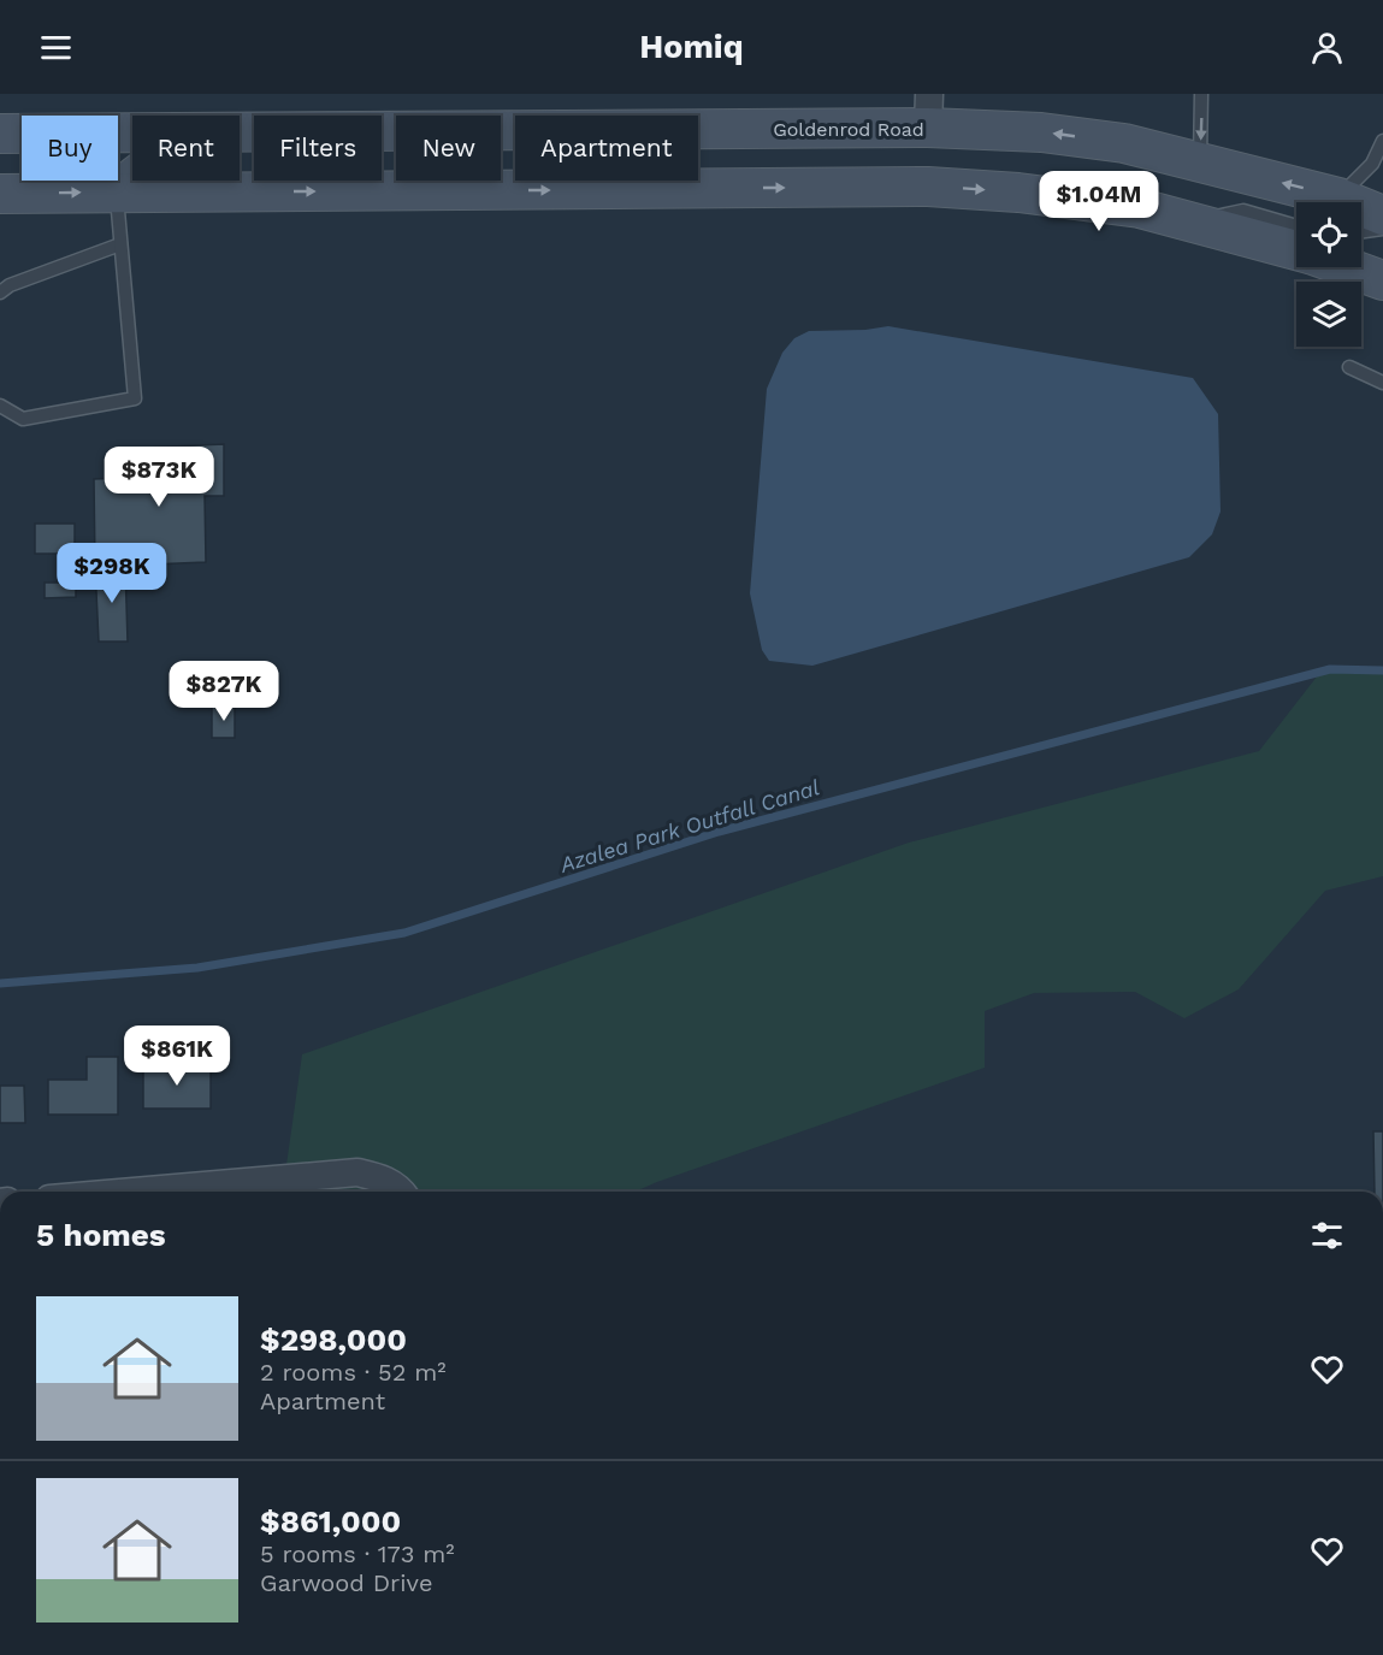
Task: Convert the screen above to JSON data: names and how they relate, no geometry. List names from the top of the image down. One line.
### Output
{"streets":{"main road":["Goldenrod Road"]},"water":["Azalea Park Outfall Canal"],"page":{"header":"Homiq","chip":["Buy","Rent","Filters","New","Apartment"],"price":["$1.04M","$873K","$298K","$827K","$861K"],"heading":"5 homes","list":[{"name":"$298,000","note":"2 rooms · 52 m² · Apartment"},{"name":"$861,000","note":"5 rooms · 173 m² · Garwood Drive"}]}}
